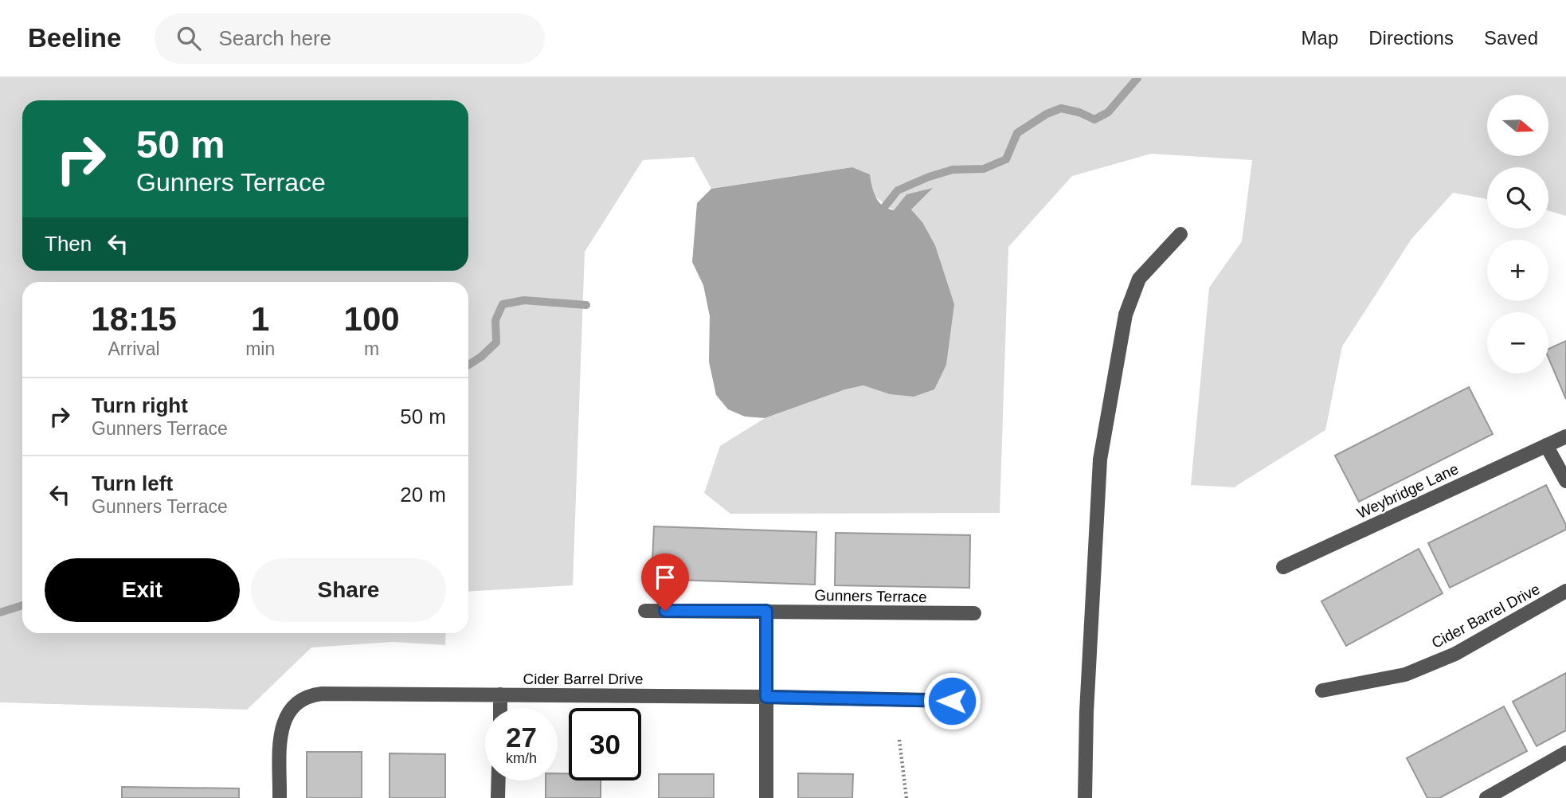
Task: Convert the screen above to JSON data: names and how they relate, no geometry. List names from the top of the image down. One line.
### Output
{"streets":{"street":["Weybridge Lane","Gunners Terrace","Cider Barrel Drive"]},"north":"right","page":{"header":"Beeline","search":"Search here","nav":["Map","Directions","Saved"],"map_buttons":["+","−"],"turn":["50 m","Gunners Terrace"],"then":"Then","eta":["18:15","Arrival","1","min","100","m"],"list":[{"name":"Turn right","note":"Gunners Terrace","value":"50 m"},{"name":"Turn left","note":"Gunners Terrace","value":"20 m"}],"buttons":["Exit","Share"],"speed":"27 km/h","limit":"30"}}
